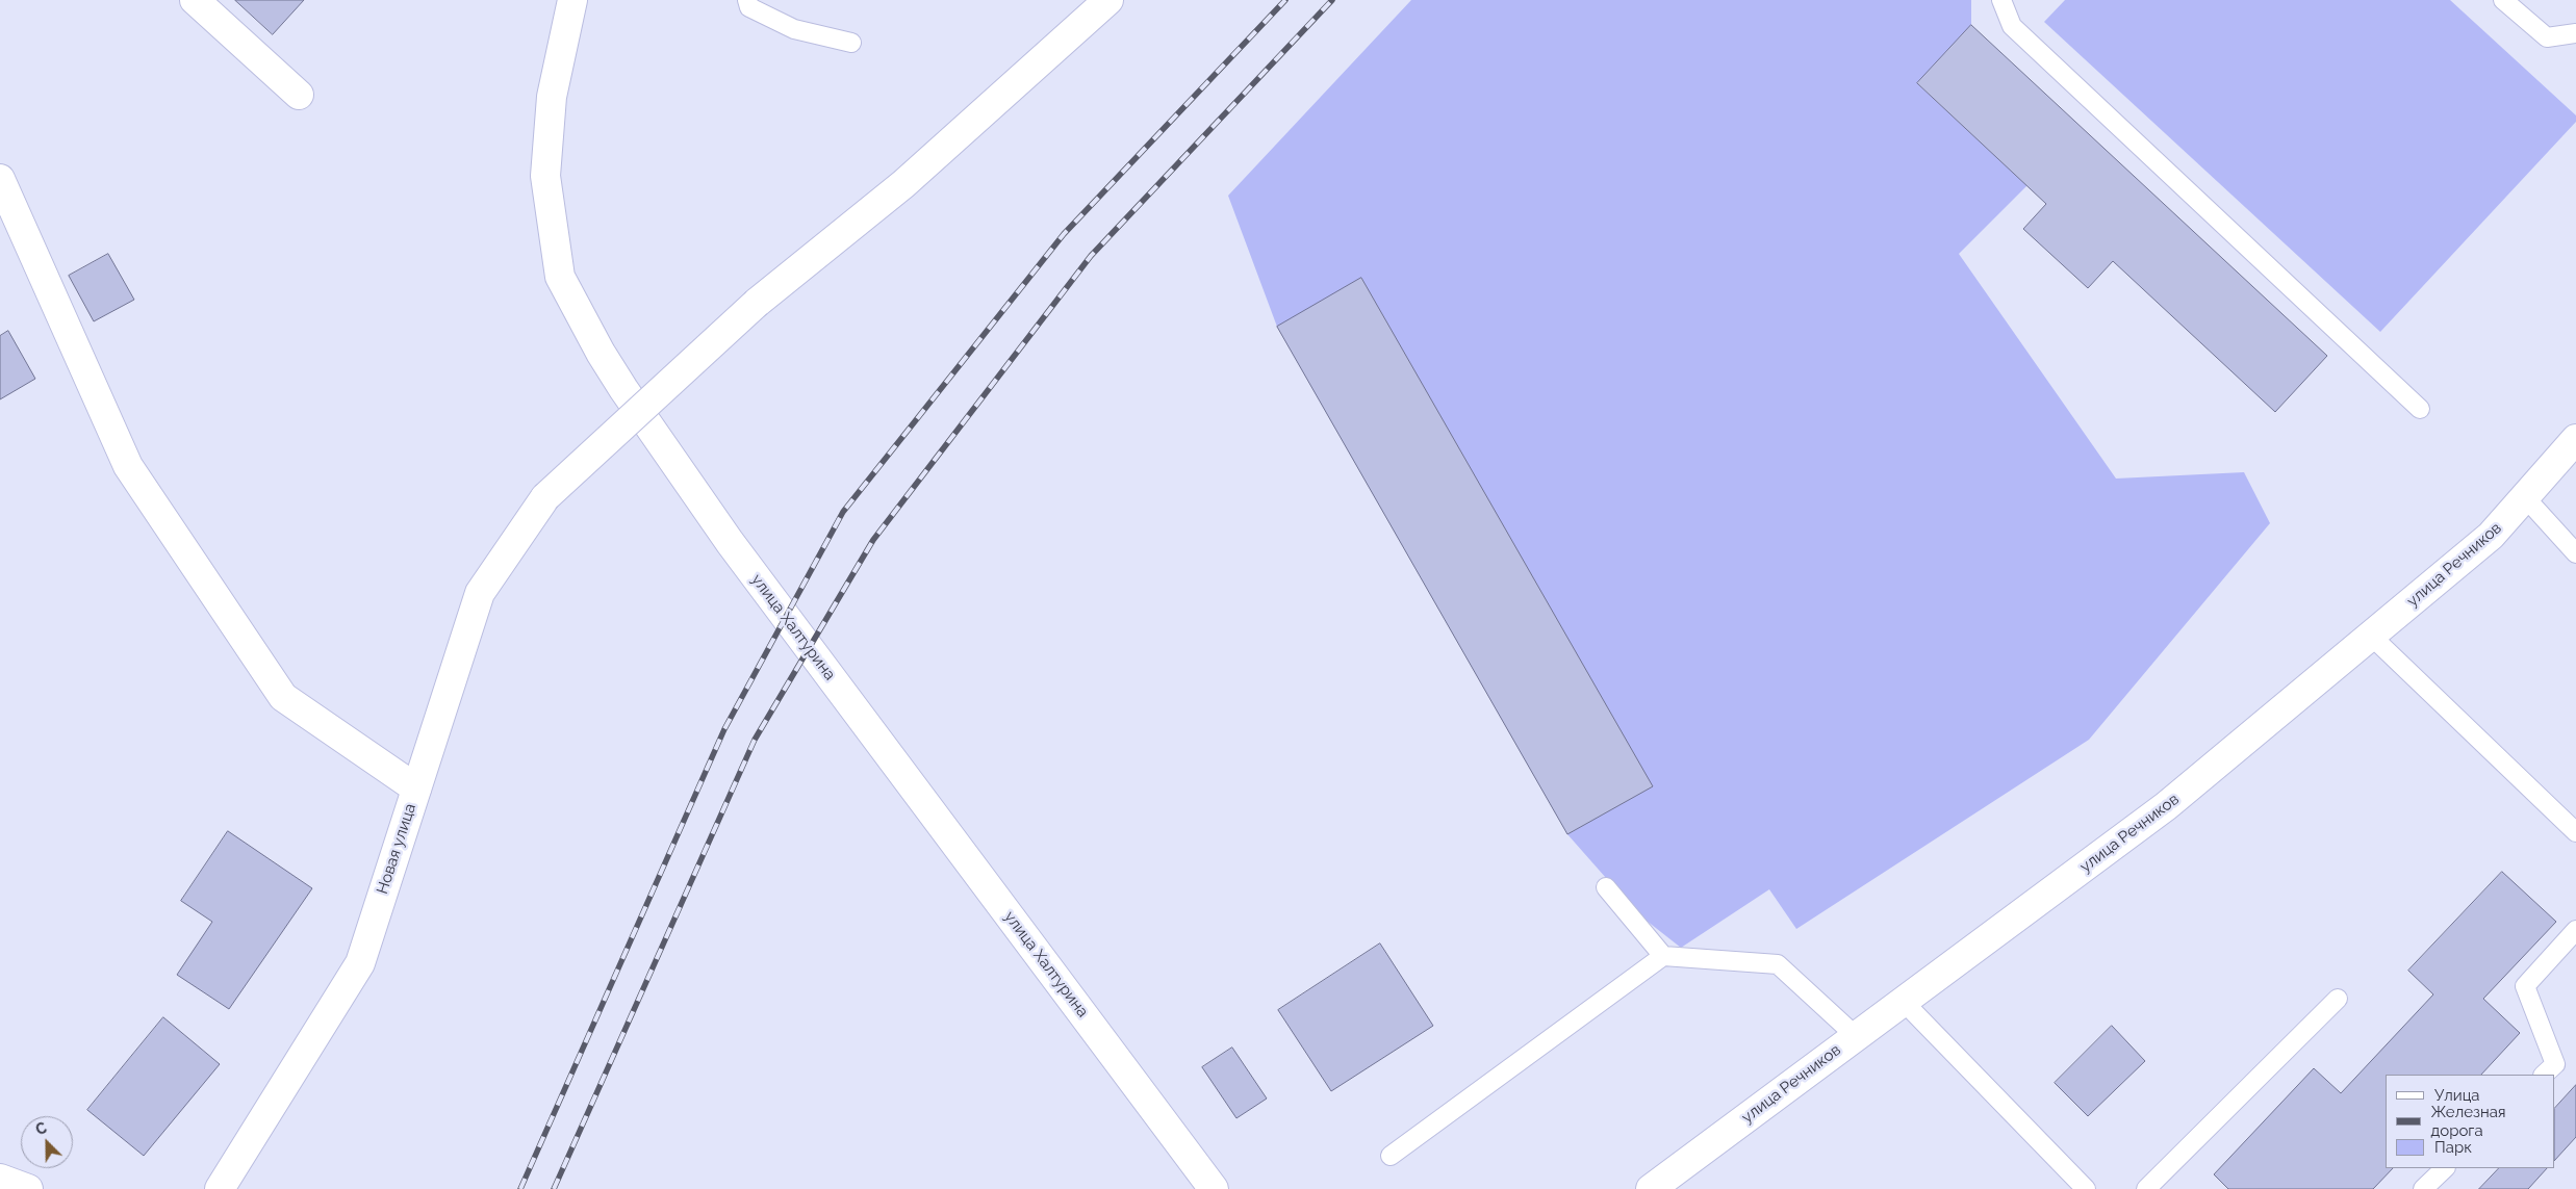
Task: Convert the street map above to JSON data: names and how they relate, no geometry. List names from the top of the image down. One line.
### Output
{"streets":{"main road":["улица Речников","улица Халтурина","Новая улица"]},"legend":["Улица","Железная дорога","Парк"],"north":"top left"}
